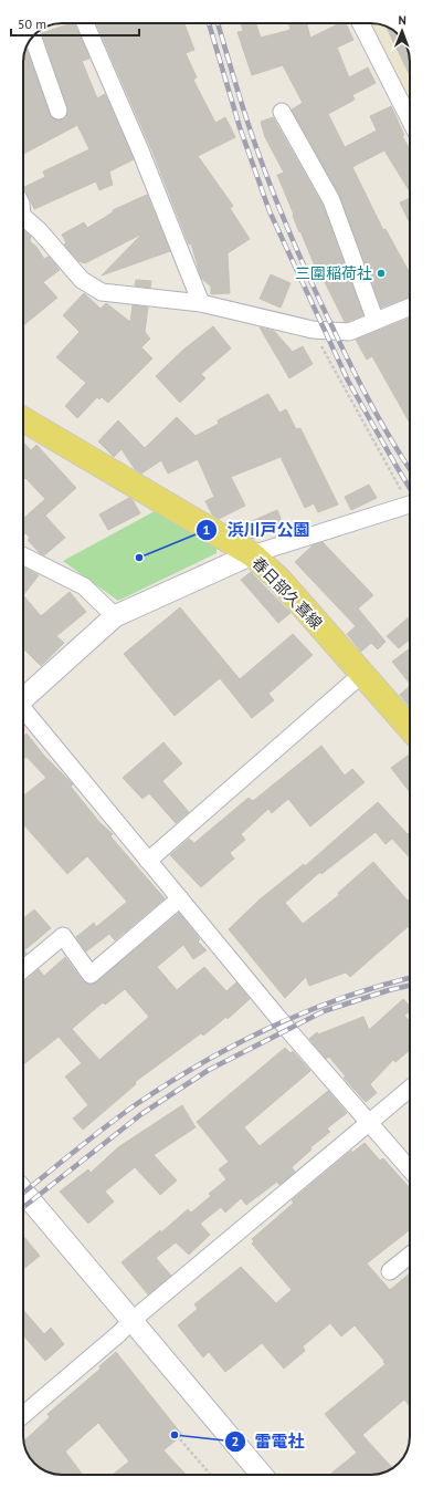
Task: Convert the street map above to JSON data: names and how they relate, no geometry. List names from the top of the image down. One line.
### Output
{"streets":{"main road":["春日部久喜線"]},"places":["三圍稲荷社","浜川戸公園","雷電社"],"scale_bar":"50 m","north":"top"}
